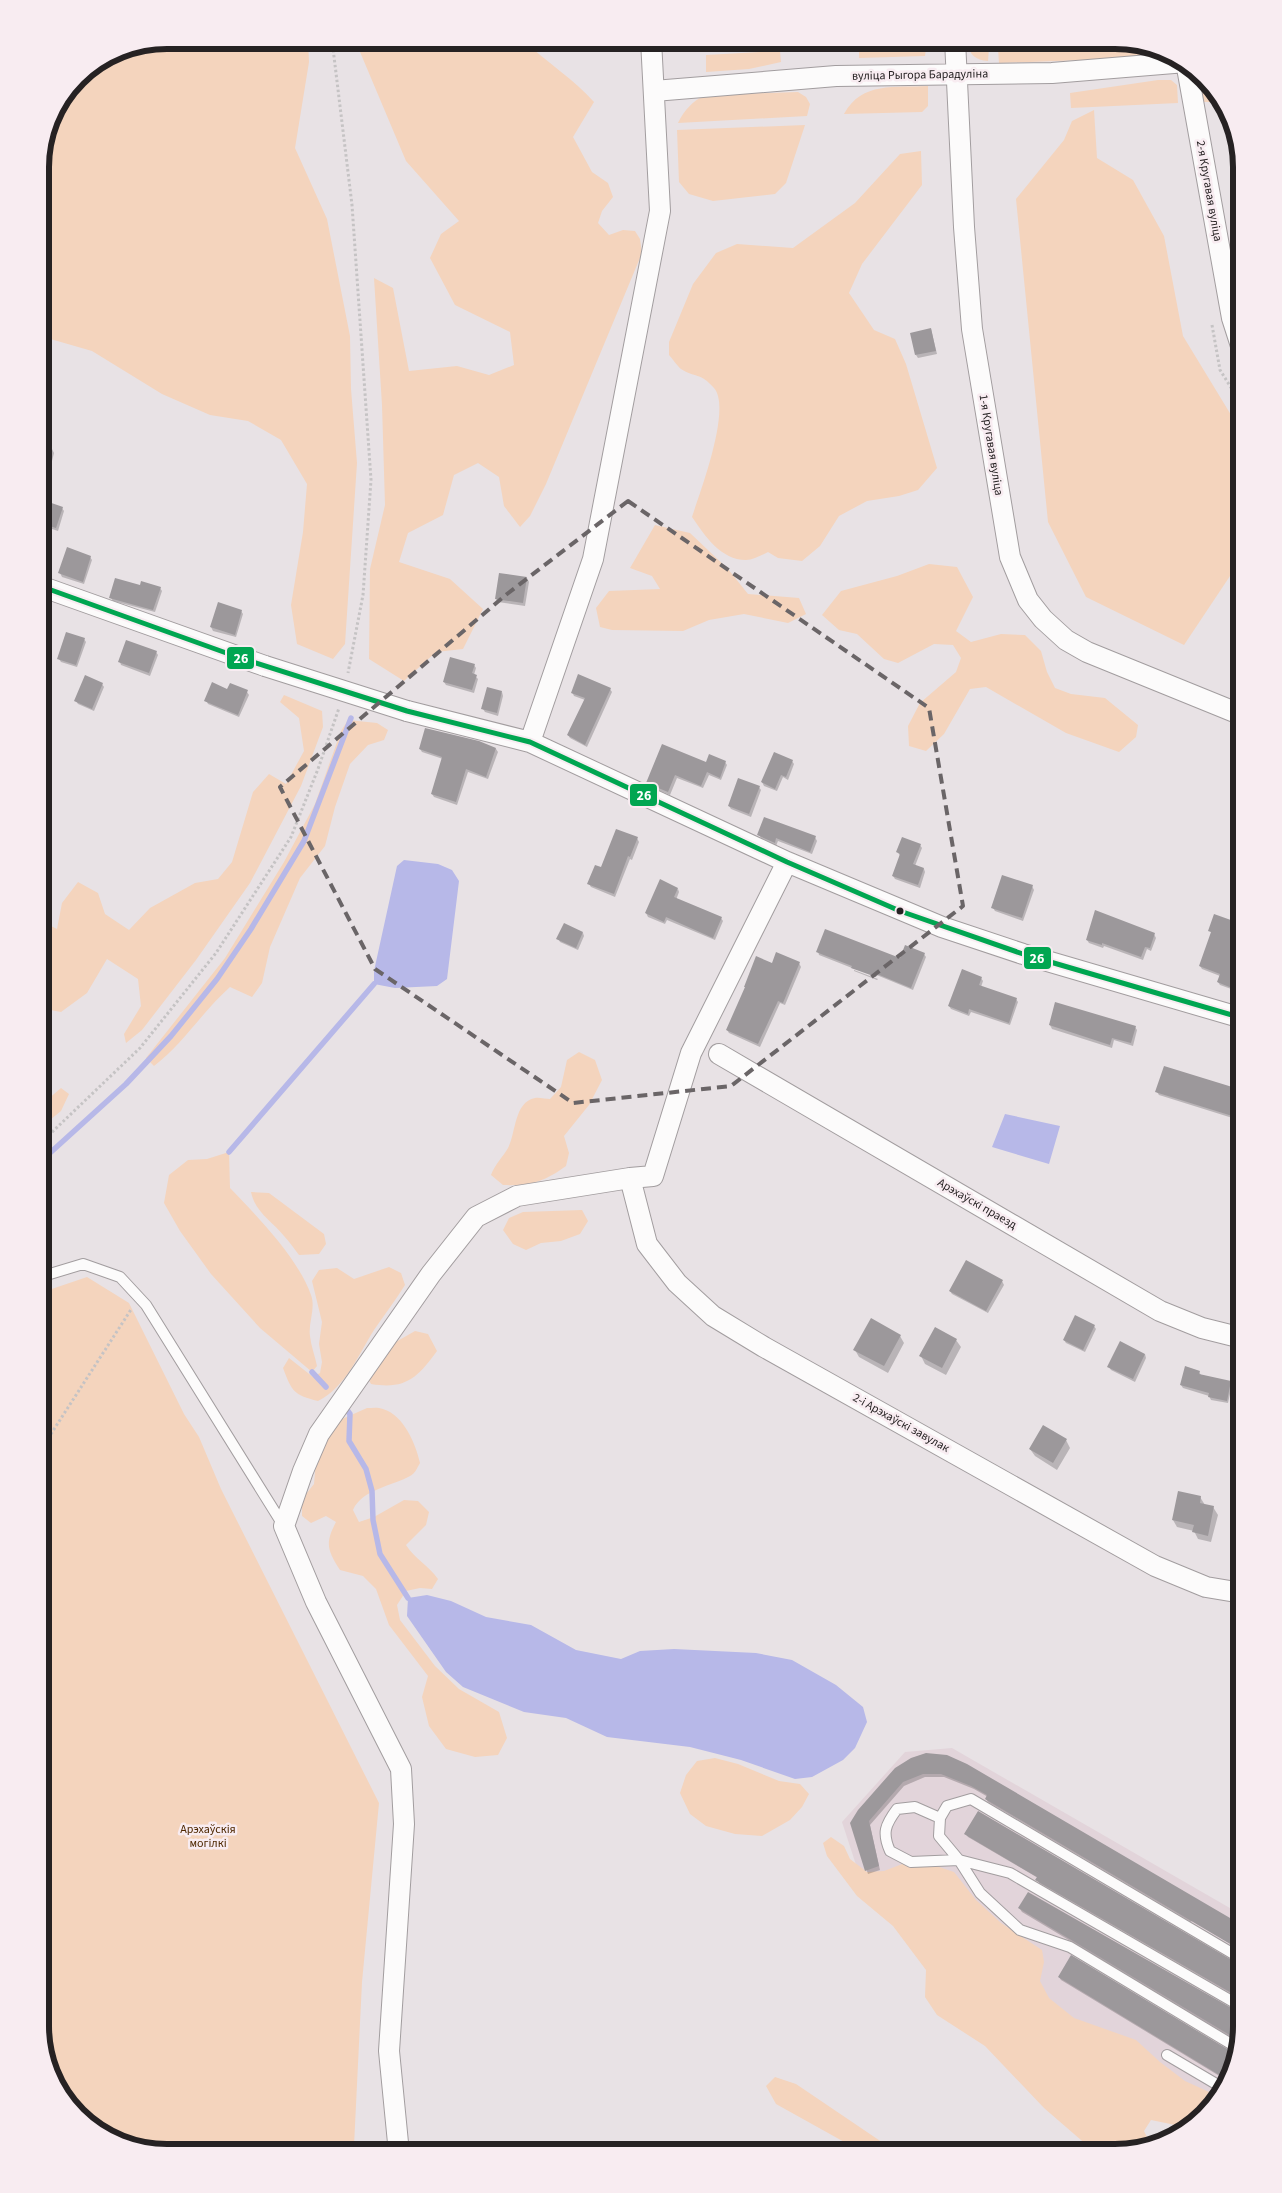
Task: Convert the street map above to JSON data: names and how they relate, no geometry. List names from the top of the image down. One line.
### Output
{"streets":{"street":["вуліца Рыгора Барадуліна","2-я Кругавая вуліца","1-я Кругавая вуліца","Арэхаўскі праезд","2-і Арэхаўскі завулак"]},"crossings":[["вуліца Рыгора Барадуліна","1-я Кругавая вуліца"]],"parks":["Арэхаўскія могілкі"],"lines":["transit line 26"]}
